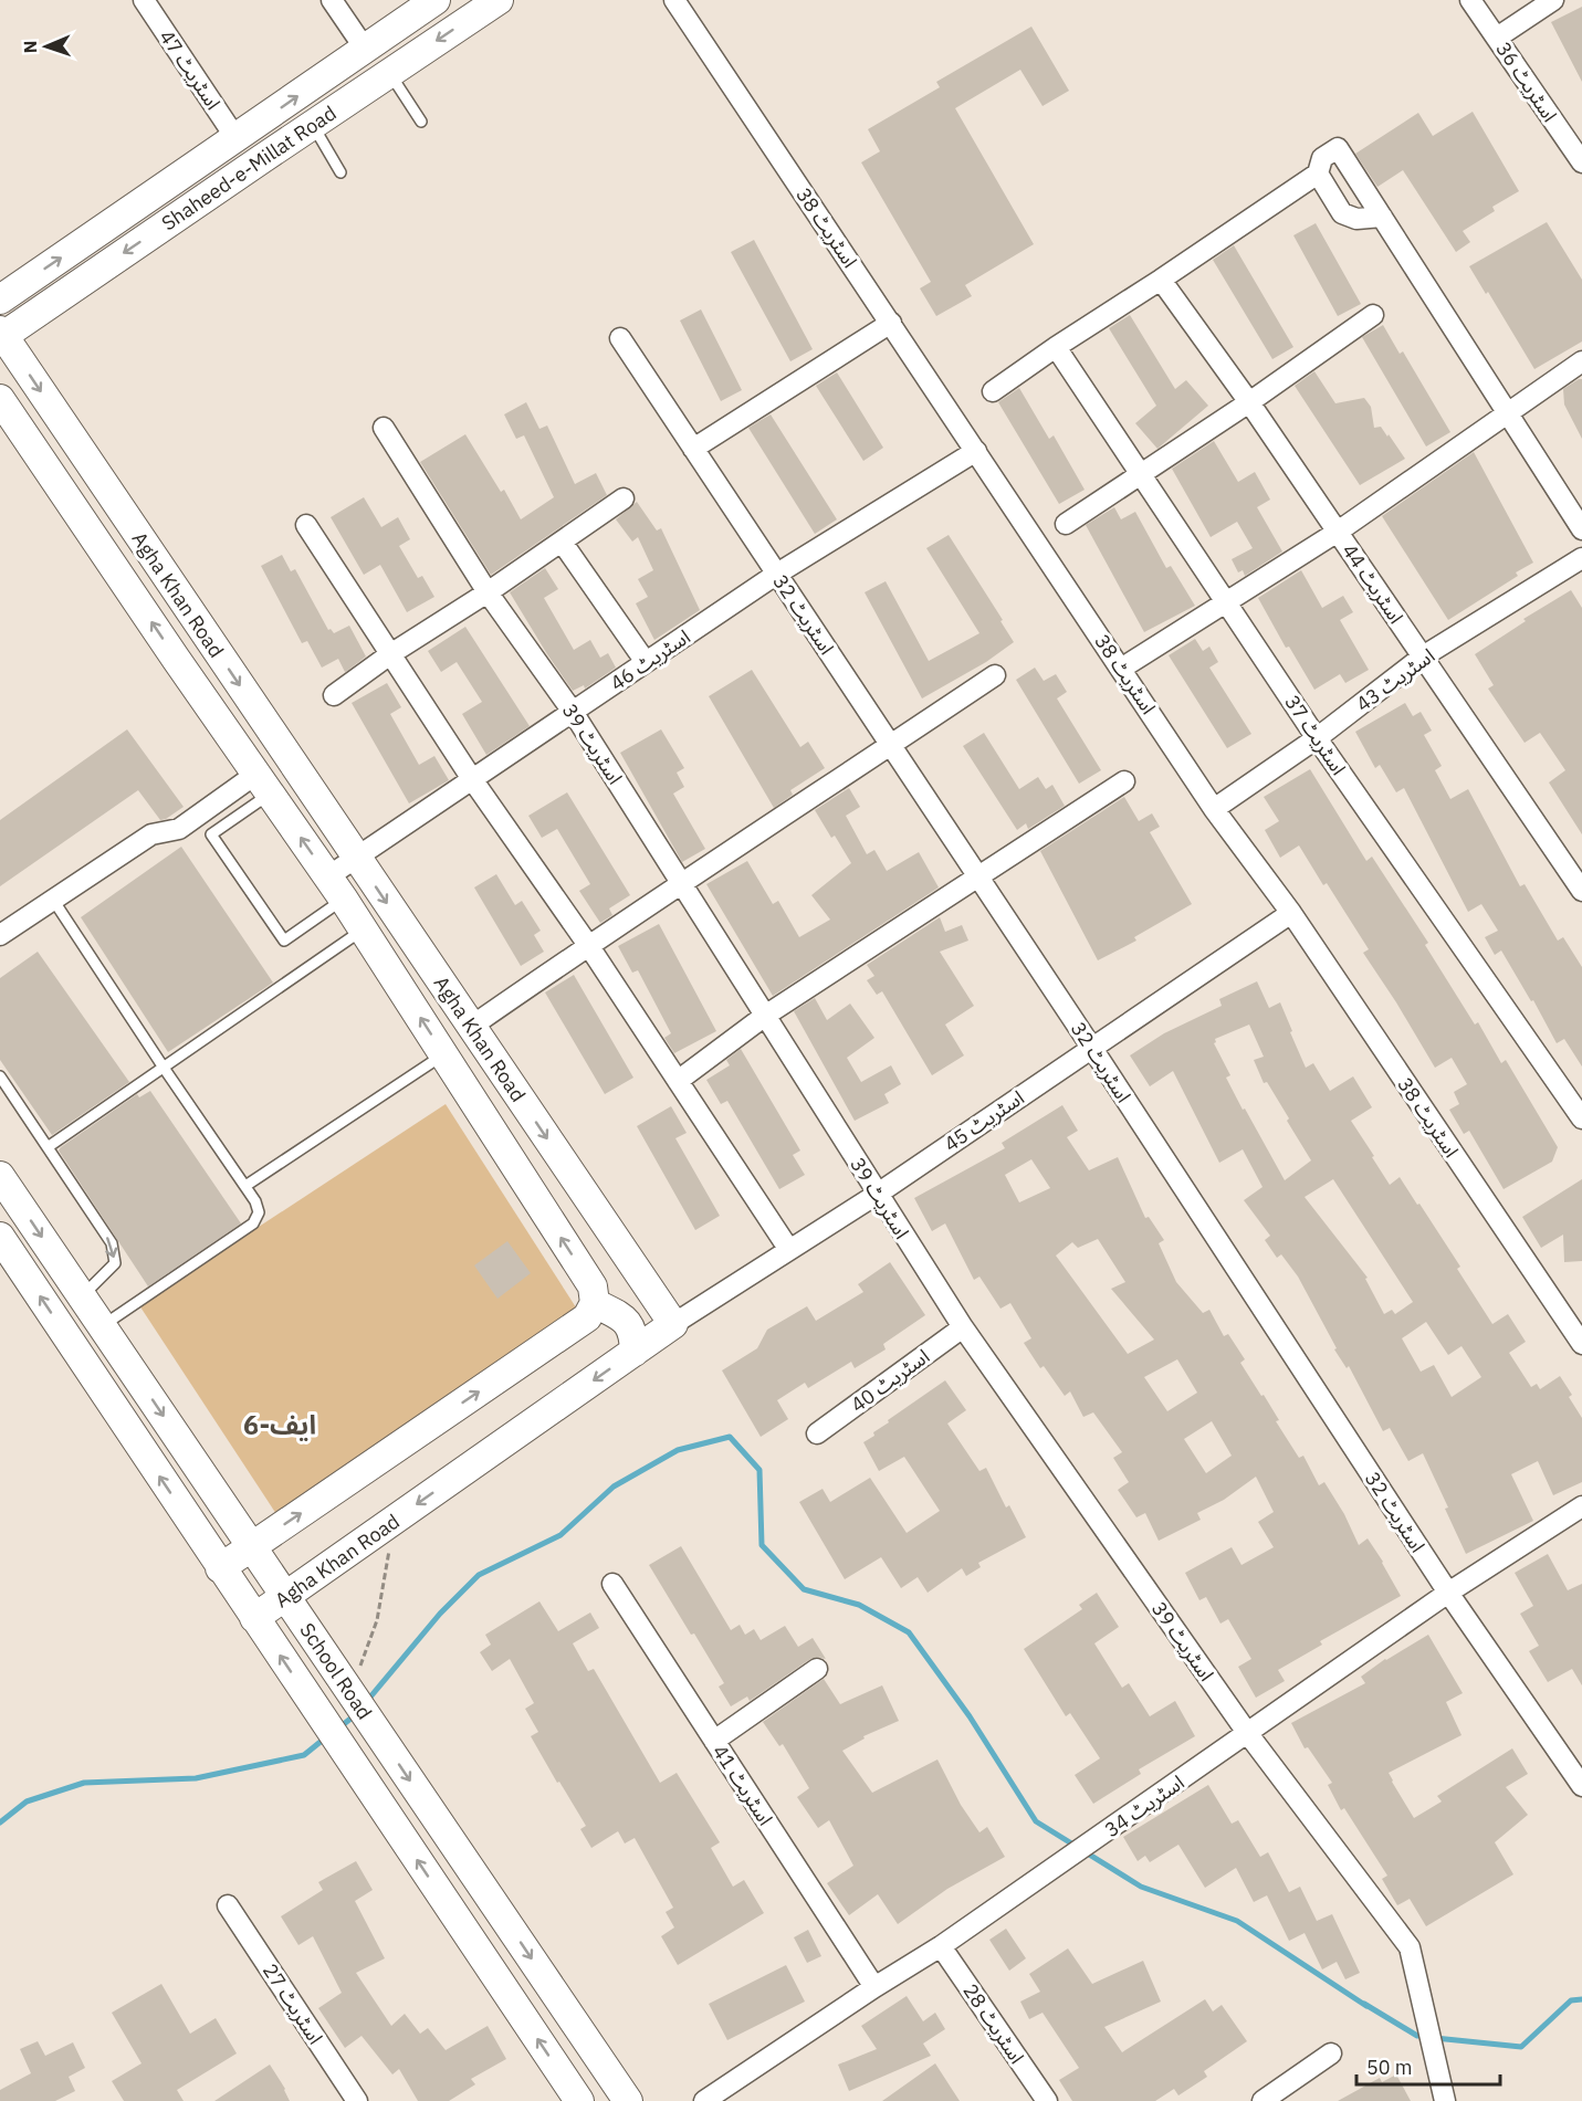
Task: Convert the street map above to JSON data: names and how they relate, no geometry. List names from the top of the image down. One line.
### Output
{"streets":{"street":["اسٹریٹ 47","اسٹریٹ 36","Shaheed-e-Millat Road","اسٹریٹ 38","اسٹریٹ 44","Agha Khan Road","اسٹریٹ 32","اسٹریٹ 46","اسٹریٹ 43","اسٹریٹ 37","اسٹریٹ 39","اسٹریٹ 45","اسٹریٹ 40","School Road","اسٹریٹ 41","اسٹریٹ 34","اسٹریٹ 27","اسٹریٹ 28"]},"crossings":[["اسٹریٹ 47","Shaheed-e-Millat Road"],["Shaheed-e-Millat Road","Agha Khan Road"],["اسٹریٹ 38","اسٹریٹ 46"],["اسٹریٹ 38","اسٹریٹ 43"],["اسٹریٹ 38","اسٹریٹ 45"],["اسٹریٹ 44","اسٹریٹ 43"],["Agha Khan Road","اسٹریٹ 46"],["Agha Khan Road","اسٹریٹ 45"],["Agha Khan Road","School Road"],["اسٹریٹ 32","اسٹریٹ 46"],["اسٹریٹ 32","اسٹریٹ 45"],["اسٹریٹ 32","اسٹریٹ 34"],["اسٹریٹ 46","اسٹریٹ 39"],["اسٹریٹ 43","اسٹریٹ 37"],["اسٹریٹ 39","اسٹریٹ 45"],["اسٹریٹ 39","اسٹریٹ 40"],["اسٹریٹ 39","اسٹریٹ 34"],["اسٹریٹ 41","اسٹریٹ 34"],["اسٹریٹ 34","اسٹریٹ 28"]],"districts":["ایف-6"],"scale_bar":"50 m","north":"left"}
